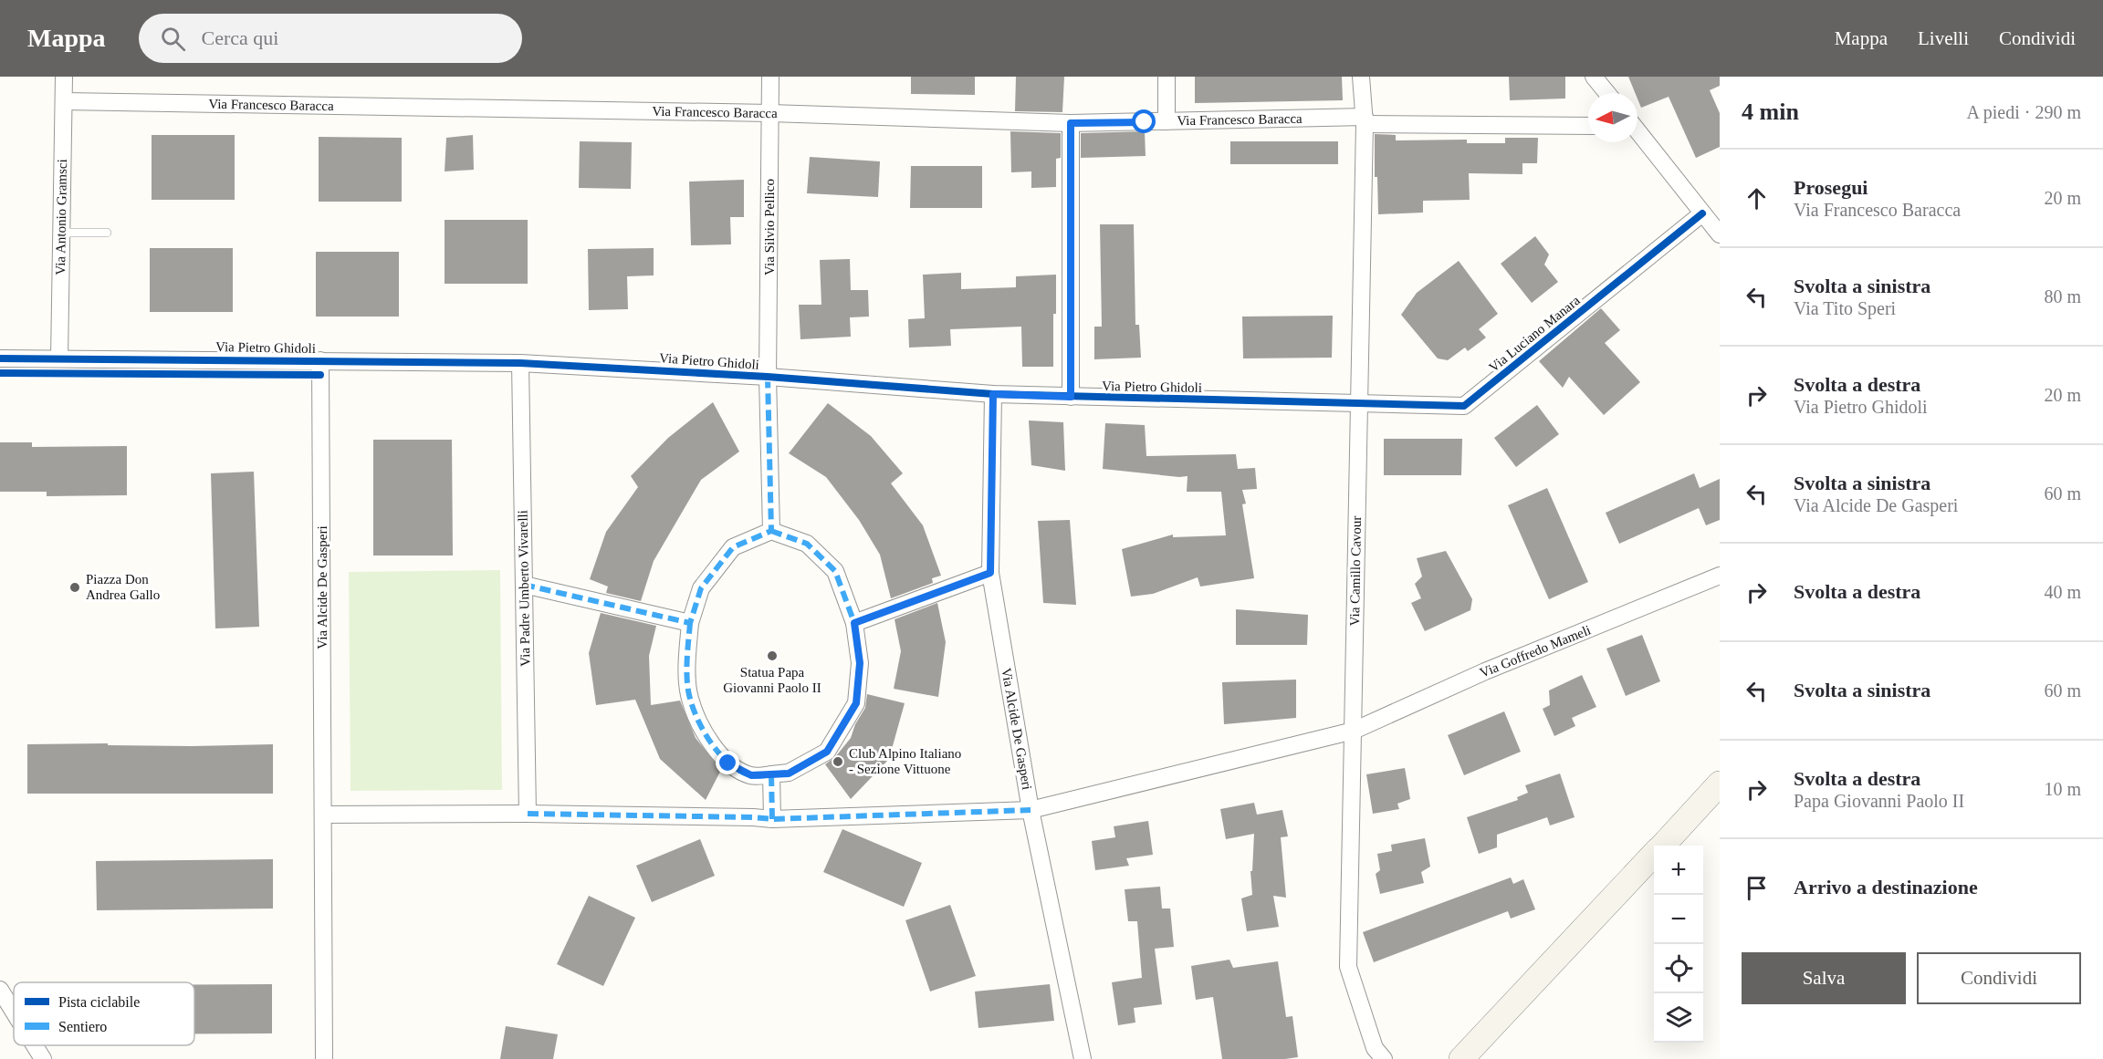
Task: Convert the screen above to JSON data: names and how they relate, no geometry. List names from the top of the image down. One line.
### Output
{"streets":{"street":["Via Francesco Baracca","Via Antonio Gramsci","Via Silvio Pellico","Via Luciano Manara","Via Pietro Ghidoli","Via Camillo Cavour","Via Alcide De Gasperi","Via Padre Umberto Vivarelli","Via Goffredo Mameli"]},"crossings":[["Via Francesco Baracca","Via Antonio Gramsci"],["Via Francesco Baracca","Via Silvio Pellico"],["Via Francesco Baracca","Via Camillo Cavour"],["Via Antonio Gramsci","Via Pietro Ghidoli"],["Via Silvio Pellico","Via Pietro Ghidoli"],["Via Luciano Manara","Via Pietro Ghidoli"],["Via Luciano Manara","Via Camillo Cavour"],["Via Pietro Ghidoli","Via Camillo Cavour"],["Via Pietro Ghidoli","Via Alcide De Gasperi"],["Via Pietro Ghidoli","Via Padre Umberto Vivarelli"],["Via Camillo Cavour","Via Goffredo Mameli"],["Via Alcide De Gasperi","Via Goffredo Mameli"],["Via Padre Umberto Vivarelli","Via Goffredo Mameli"]],"places":["Piazza Don Andrea Gallo","Statua Papa Giovanni Paolo II","Club Alpino Italiano - Sezione Vittuone"],"legend":["Pista ciclabile","Sentiero"],"north":"left","page":{"header":"Mappa","search":"Cerca qui","nav":["Mappa","Livelli","Condividi"],"heading":["4 min","A piedi · 290 m"],"list":[["Prosegui","Via Francesco Baracca","20 m"],["Svolta a sinistra","Via Tito Speri","80 m"],["Svolta a destra","Via Pietro Ghidoli","20 m"],["Svolta a sinistra","Via Alcide De Gasperi","60 m"],["Svolta a destra","40 m"],["Svolta a sinistra","60 m"],["Svolta a destra","Papa Giovanni Paolo II","10 m"],"Arrivo a destinazione"],"map_buttons":["+","−"],"buttons":["Salva","Condividi"]}}
